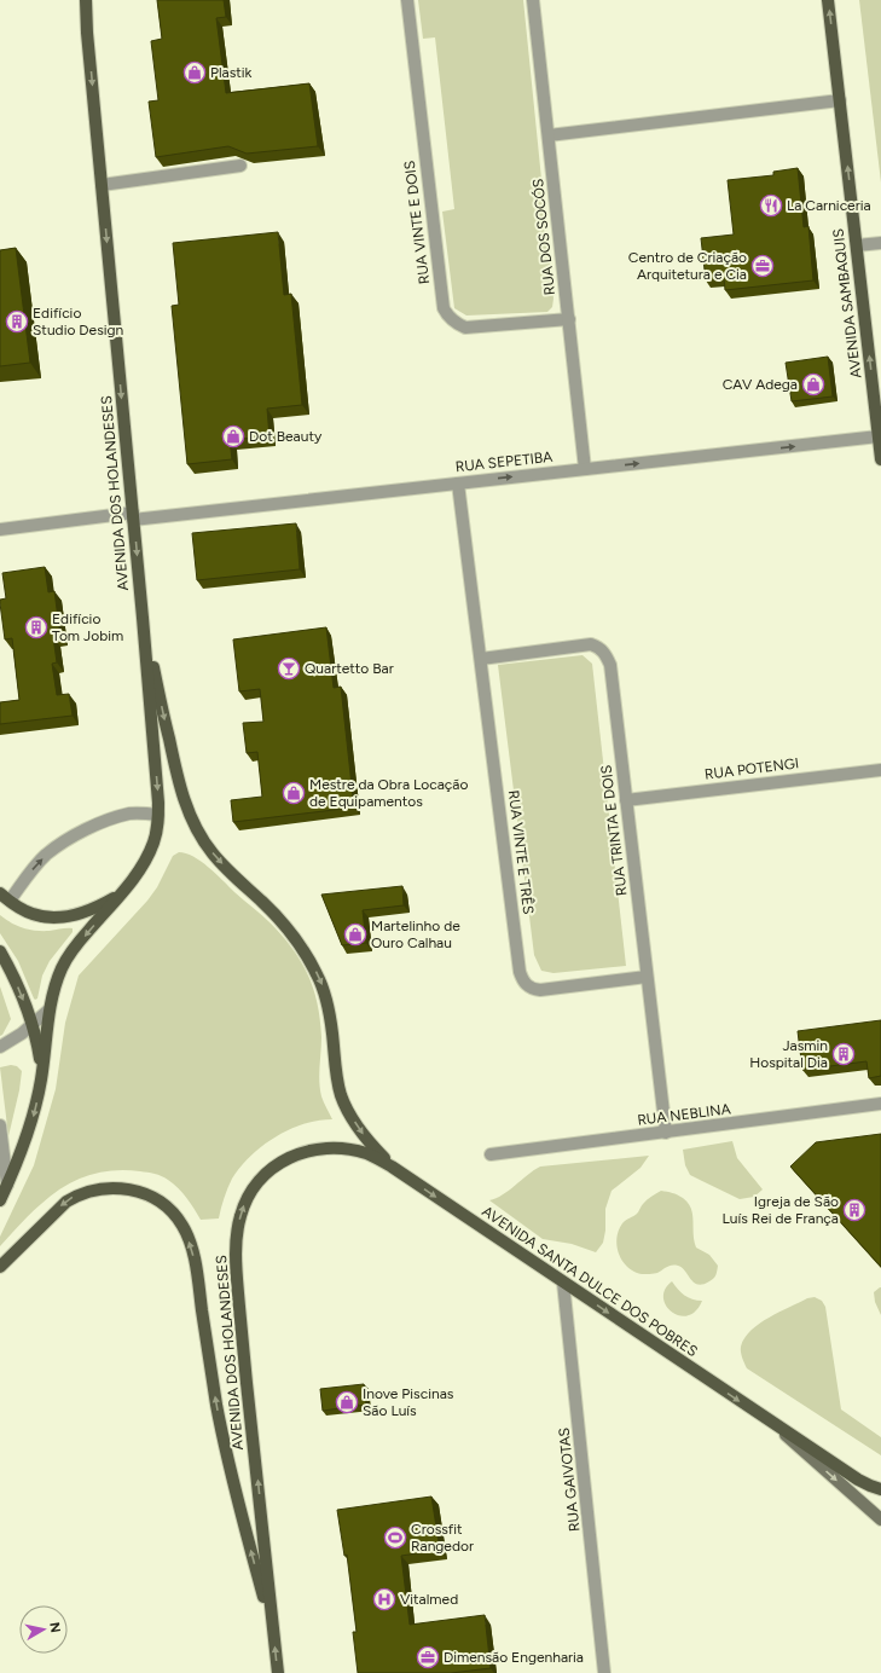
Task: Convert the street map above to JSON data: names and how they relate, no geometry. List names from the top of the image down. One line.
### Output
{"streets":{"main road":["AVENIDA SAMBAQUIS","AVENIDA DOS HOLANDESES","AVENIDA SANTA DULCE DOS POBRES"],"street":["RUA VINTE E DOIS","RUA DOS SOCÓS","RUA SEPETIBA","RUA POTENGI","RUA TRINTA E DOIS","RUA VINTE E TRÊS","RUA NEBLINA","RUA GAIVOTAS"]},"crossings":[["RUA VINTE E DOIS","RUA DOS SOCÓS"],["RUA DOS SOCÓS","RUA SEPETIBA"],["AVENIDA SAMBAQUIS","RUA SEPETIBA"],["RUA SEPETIBA","AVENIDA DOS HOLANDESES"],["RUA SEPETIBA","RUA VINTE E TRÊS"],["AVENIDA DOS HOLANDESES","AVENIDA SANTA DULCE DOS POBRES"],["RUA POTENGI","RUA TRINTA E DOIS"],["RUA TRINTA E DOIS","RUA VINTE E TRÊS"],["RUA TRINTA E DOIS","RUA NEBLINA"],["AVENIDA SANTA DULCE DOS POBRES","RUA GAIVOTAS"]],"one_way":["AVENIDA SAMBAQUIS","RUA SEPETIBA","AVENIDA SANTA DULCE DOS POBRES"],"places":{"shop":["Plastik","CAV Adega","Dot Beauty","Mestre da Obra Locação de Equipamentos","Martelinho de Ouro Calhau","Inove Piscinas São Luís"],"restaurant":["La Carniceria"],"office":["Centro de Criação Arquitetura e Cia","Dimensão Engenharia"],"building":["Edifício Studio Design","Edifício Tom Jobim","Jasmin Hospital Dia","Igreja de São Luís Rei de França"],"bar":["Quartetto Bar"],"sports":["Crossfit Rangedor"],"hospital":["Vitalmed"]},"north":"right"}
